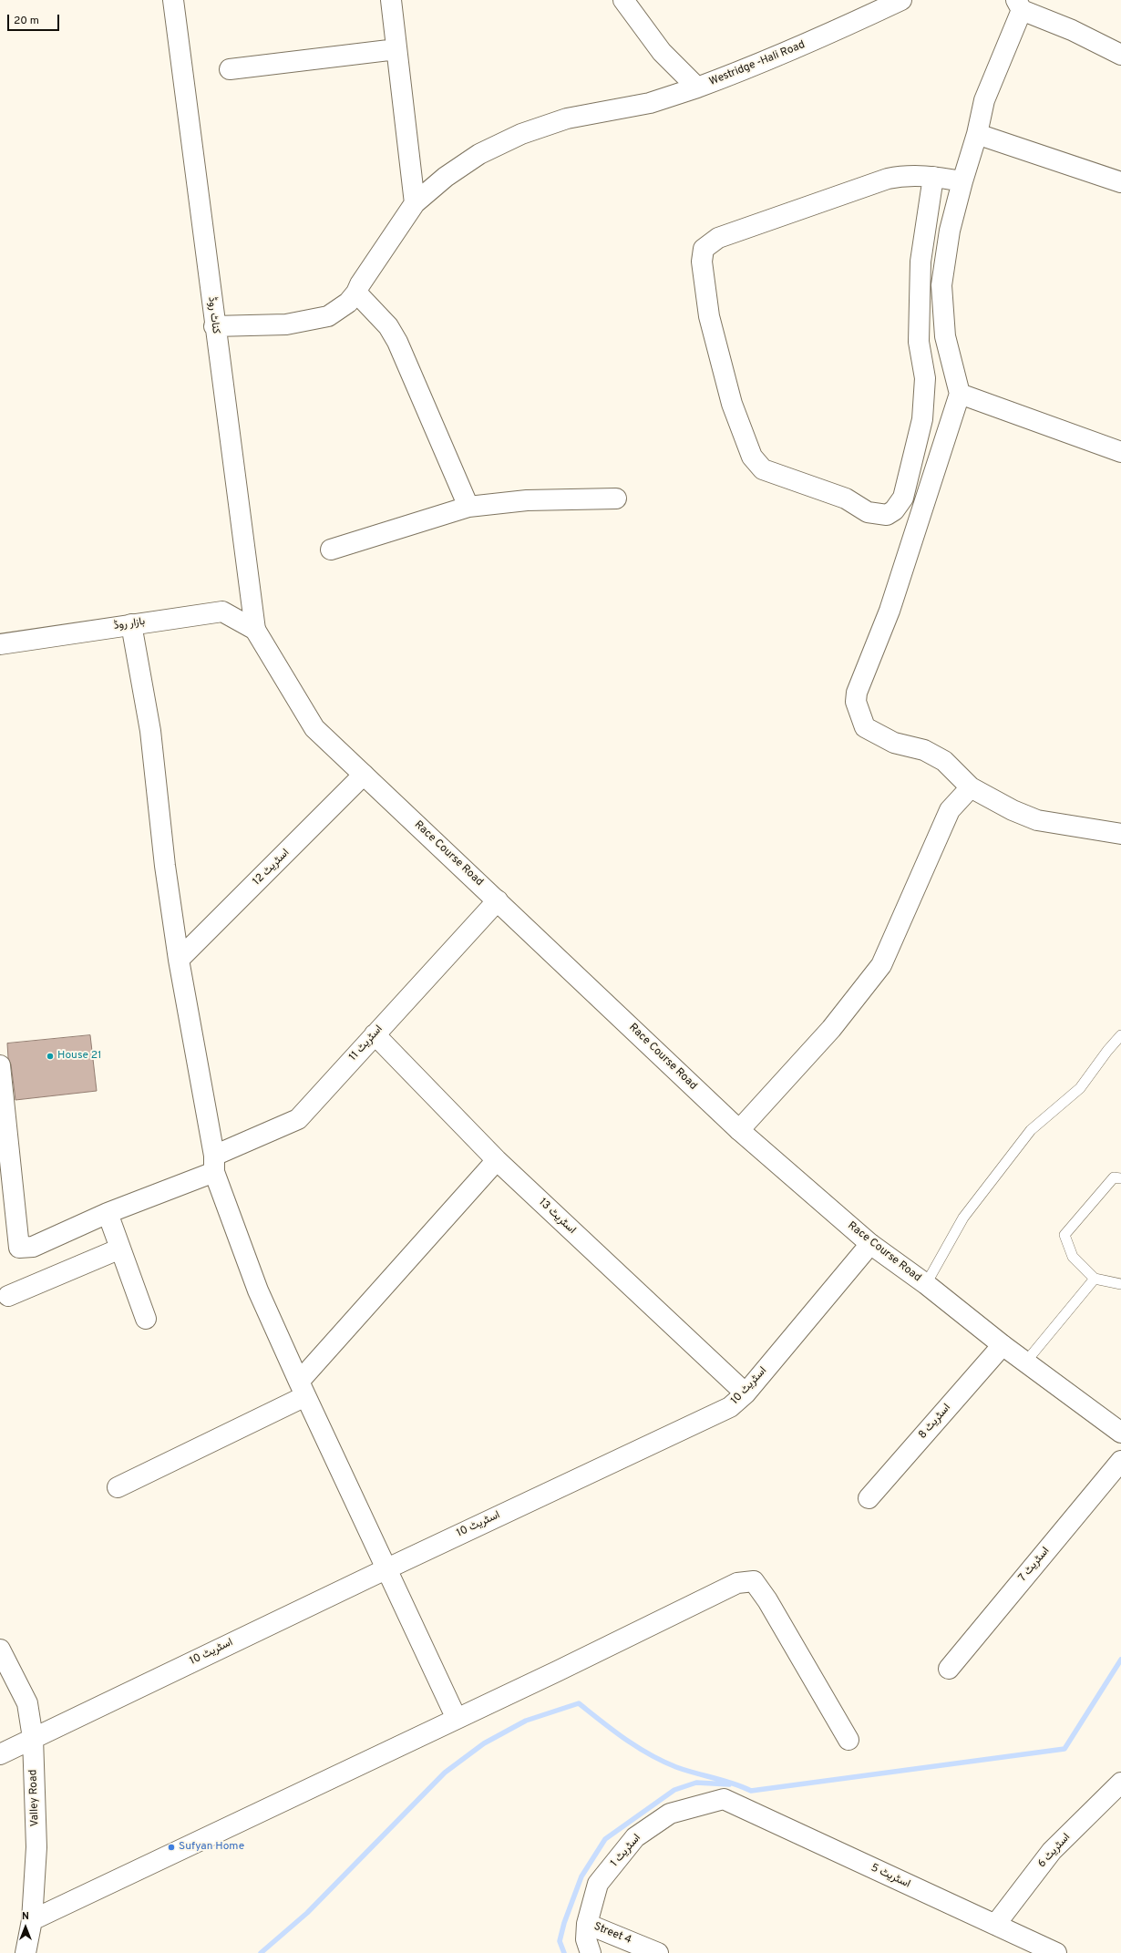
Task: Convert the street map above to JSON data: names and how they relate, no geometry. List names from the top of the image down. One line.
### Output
{"streets":{"street":["Westridge -Hali Road","کناٹ روڈ","بازار روڈ","Race Course Road","اسٹریٹ 12","اسٹریٹ 11","اسٹریٹ 13","اسٹریٹ 10","اسٹریٹ 8","اسٹریٹ 7","Valley Road","اسٹریٹ 1","اسٹریٹ 6","اسٹریٹ 5","Street 4"]},"crossings":[["کناٹ روڈ","بازار روڈ"],["کناٹ روڈ","Race Course Road"],["بازار روڈ","Race Course Road"],["Race Course Road","اسٹریٹ 12"],["Race Course Road","اسٹریٹ 11"],["Race Course Road","اسٹریٹ 10"],["Race Course Road","اسٹریٹ 8"],["اسٹریٹ 11","اسٹریٹ 13"],["اسٹریٹ 13","اسٹریٹ 10"],["اسٹریٹ 10","Valley Road"],["اسٹریٹ 1","اسٹریٹ 5"],["اسٹریٹ 1","Street 4"],["اسٹریٹ 6","اسٹریٹ 5"]],"places":["House 21","Sufyan Home"],"scale_bar":"20 m","north":"top"}
